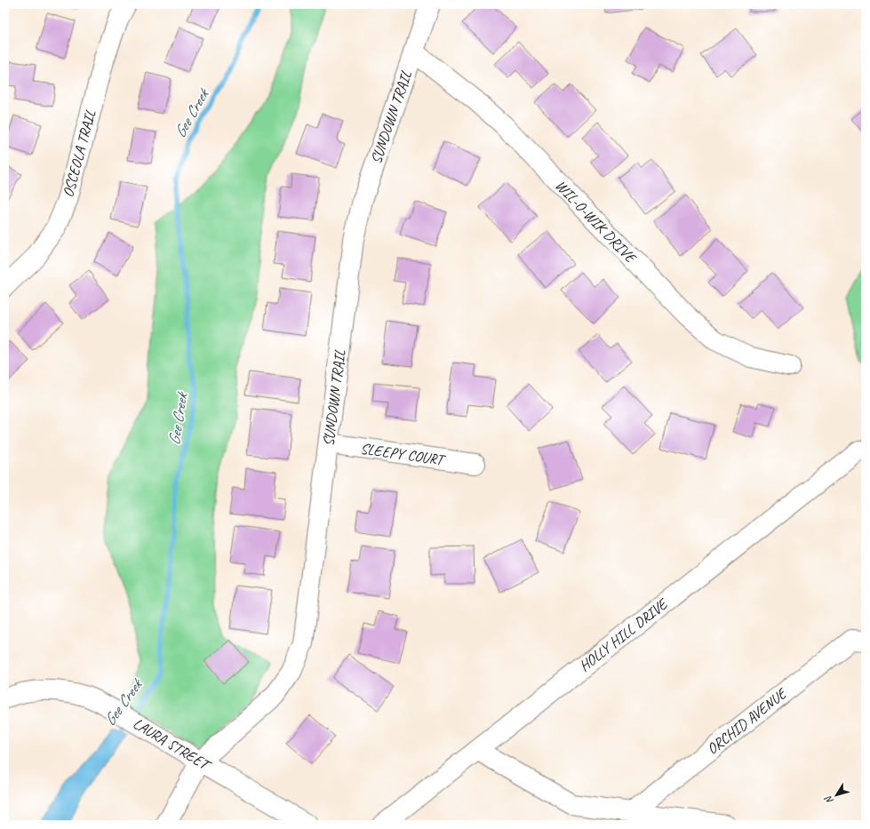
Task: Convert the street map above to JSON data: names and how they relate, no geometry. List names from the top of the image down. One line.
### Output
{"streets":{"street":["SUNDOWN TRAIL","OSCEOLA TRAIL","WIL-O-WIK DRIVE","SLEEPY COURT","HOLLY HILL DRIVE","ORCHID AVENUE","LAURA STREET"]},"crossings":[["SUNDOWN TRAIL","WIL-O-WIK DRIVE"],["SUNDOWN TRAIL","SLEEPY COURT"],["SUNDOWN TRAIL","LAURA STREET"]],"water":["Gee Creek"],"north":"bottom left"}
